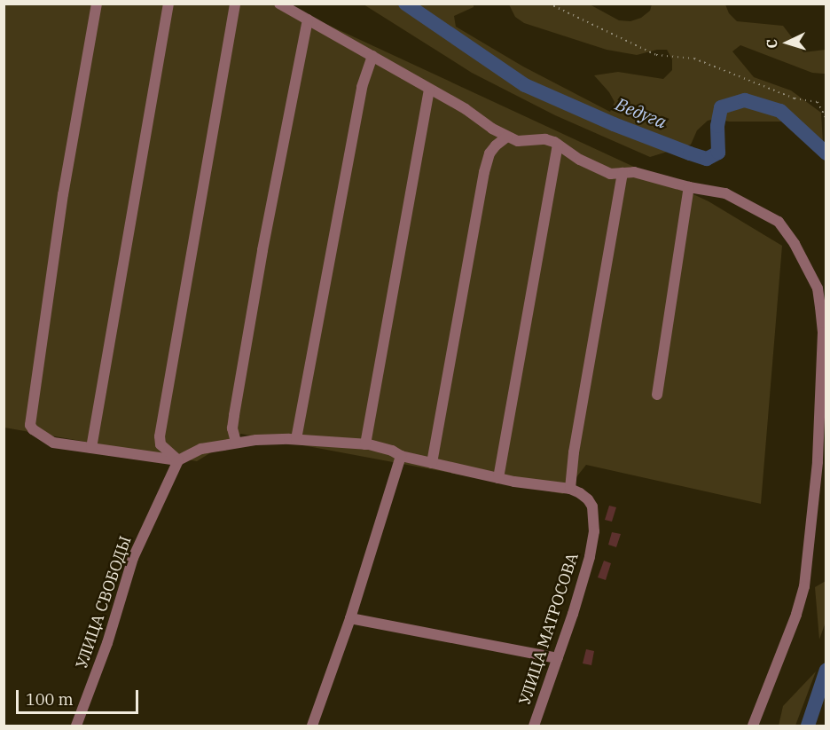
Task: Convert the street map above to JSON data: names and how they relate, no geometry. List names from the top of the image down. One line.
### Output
{"streets":{"street":["УЛИЦА СВОБОДЫ","УЛИЦА МАТРОСОВА"]},"water":["Ведуга"],"scale_bar":"100 m","north":"left"}
